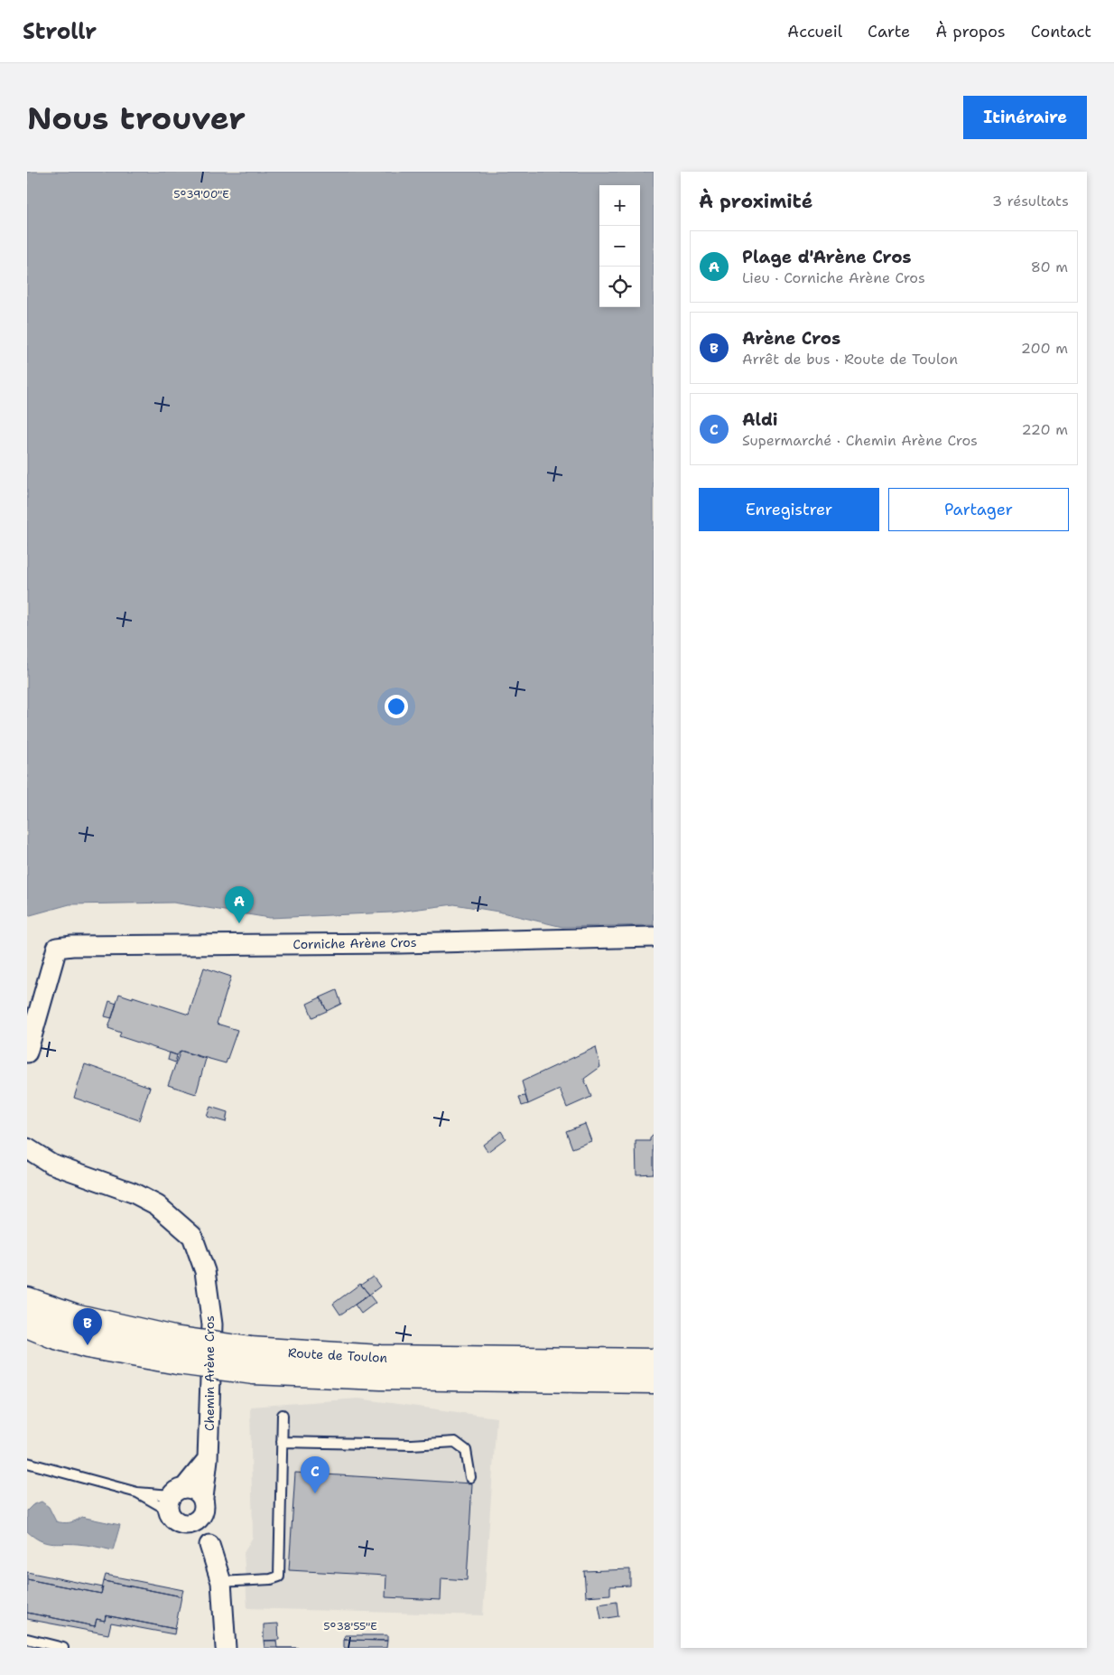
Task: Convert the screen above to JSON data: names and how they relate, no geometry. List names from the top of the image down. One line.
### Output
{"streets":{"main road":["Route de Toulon"],"street":["Corniche Arène Cros","Chemin Arène Cros"]},"page":{"header":"Strollr","nav":["Accueil","Carte","À propos","Contact"],"buttons":["Itinéraire",["Enregistrer","Partager"]],"title":"Nous trouver","heading":["À proximité","3 résultats"],"map_buttons":["+","−"],"list":[{"mark":"A","name":"Plage d'Arène Cros","note":"Lieu · Corniche Arène Cros","value":"80 m"},{"mark":"B","name":"Arène Cros","note":"Arrêt de bus · Route de Toulon","value":"200 m"},{"mark":"C","name":"Aldi","note":"Supermarché · Chemin Arène Cros","value":"220 m"}],"pins":["A","B","C"]},"coordinates":["5°39'00\"E","5°38'55\"E"]}
